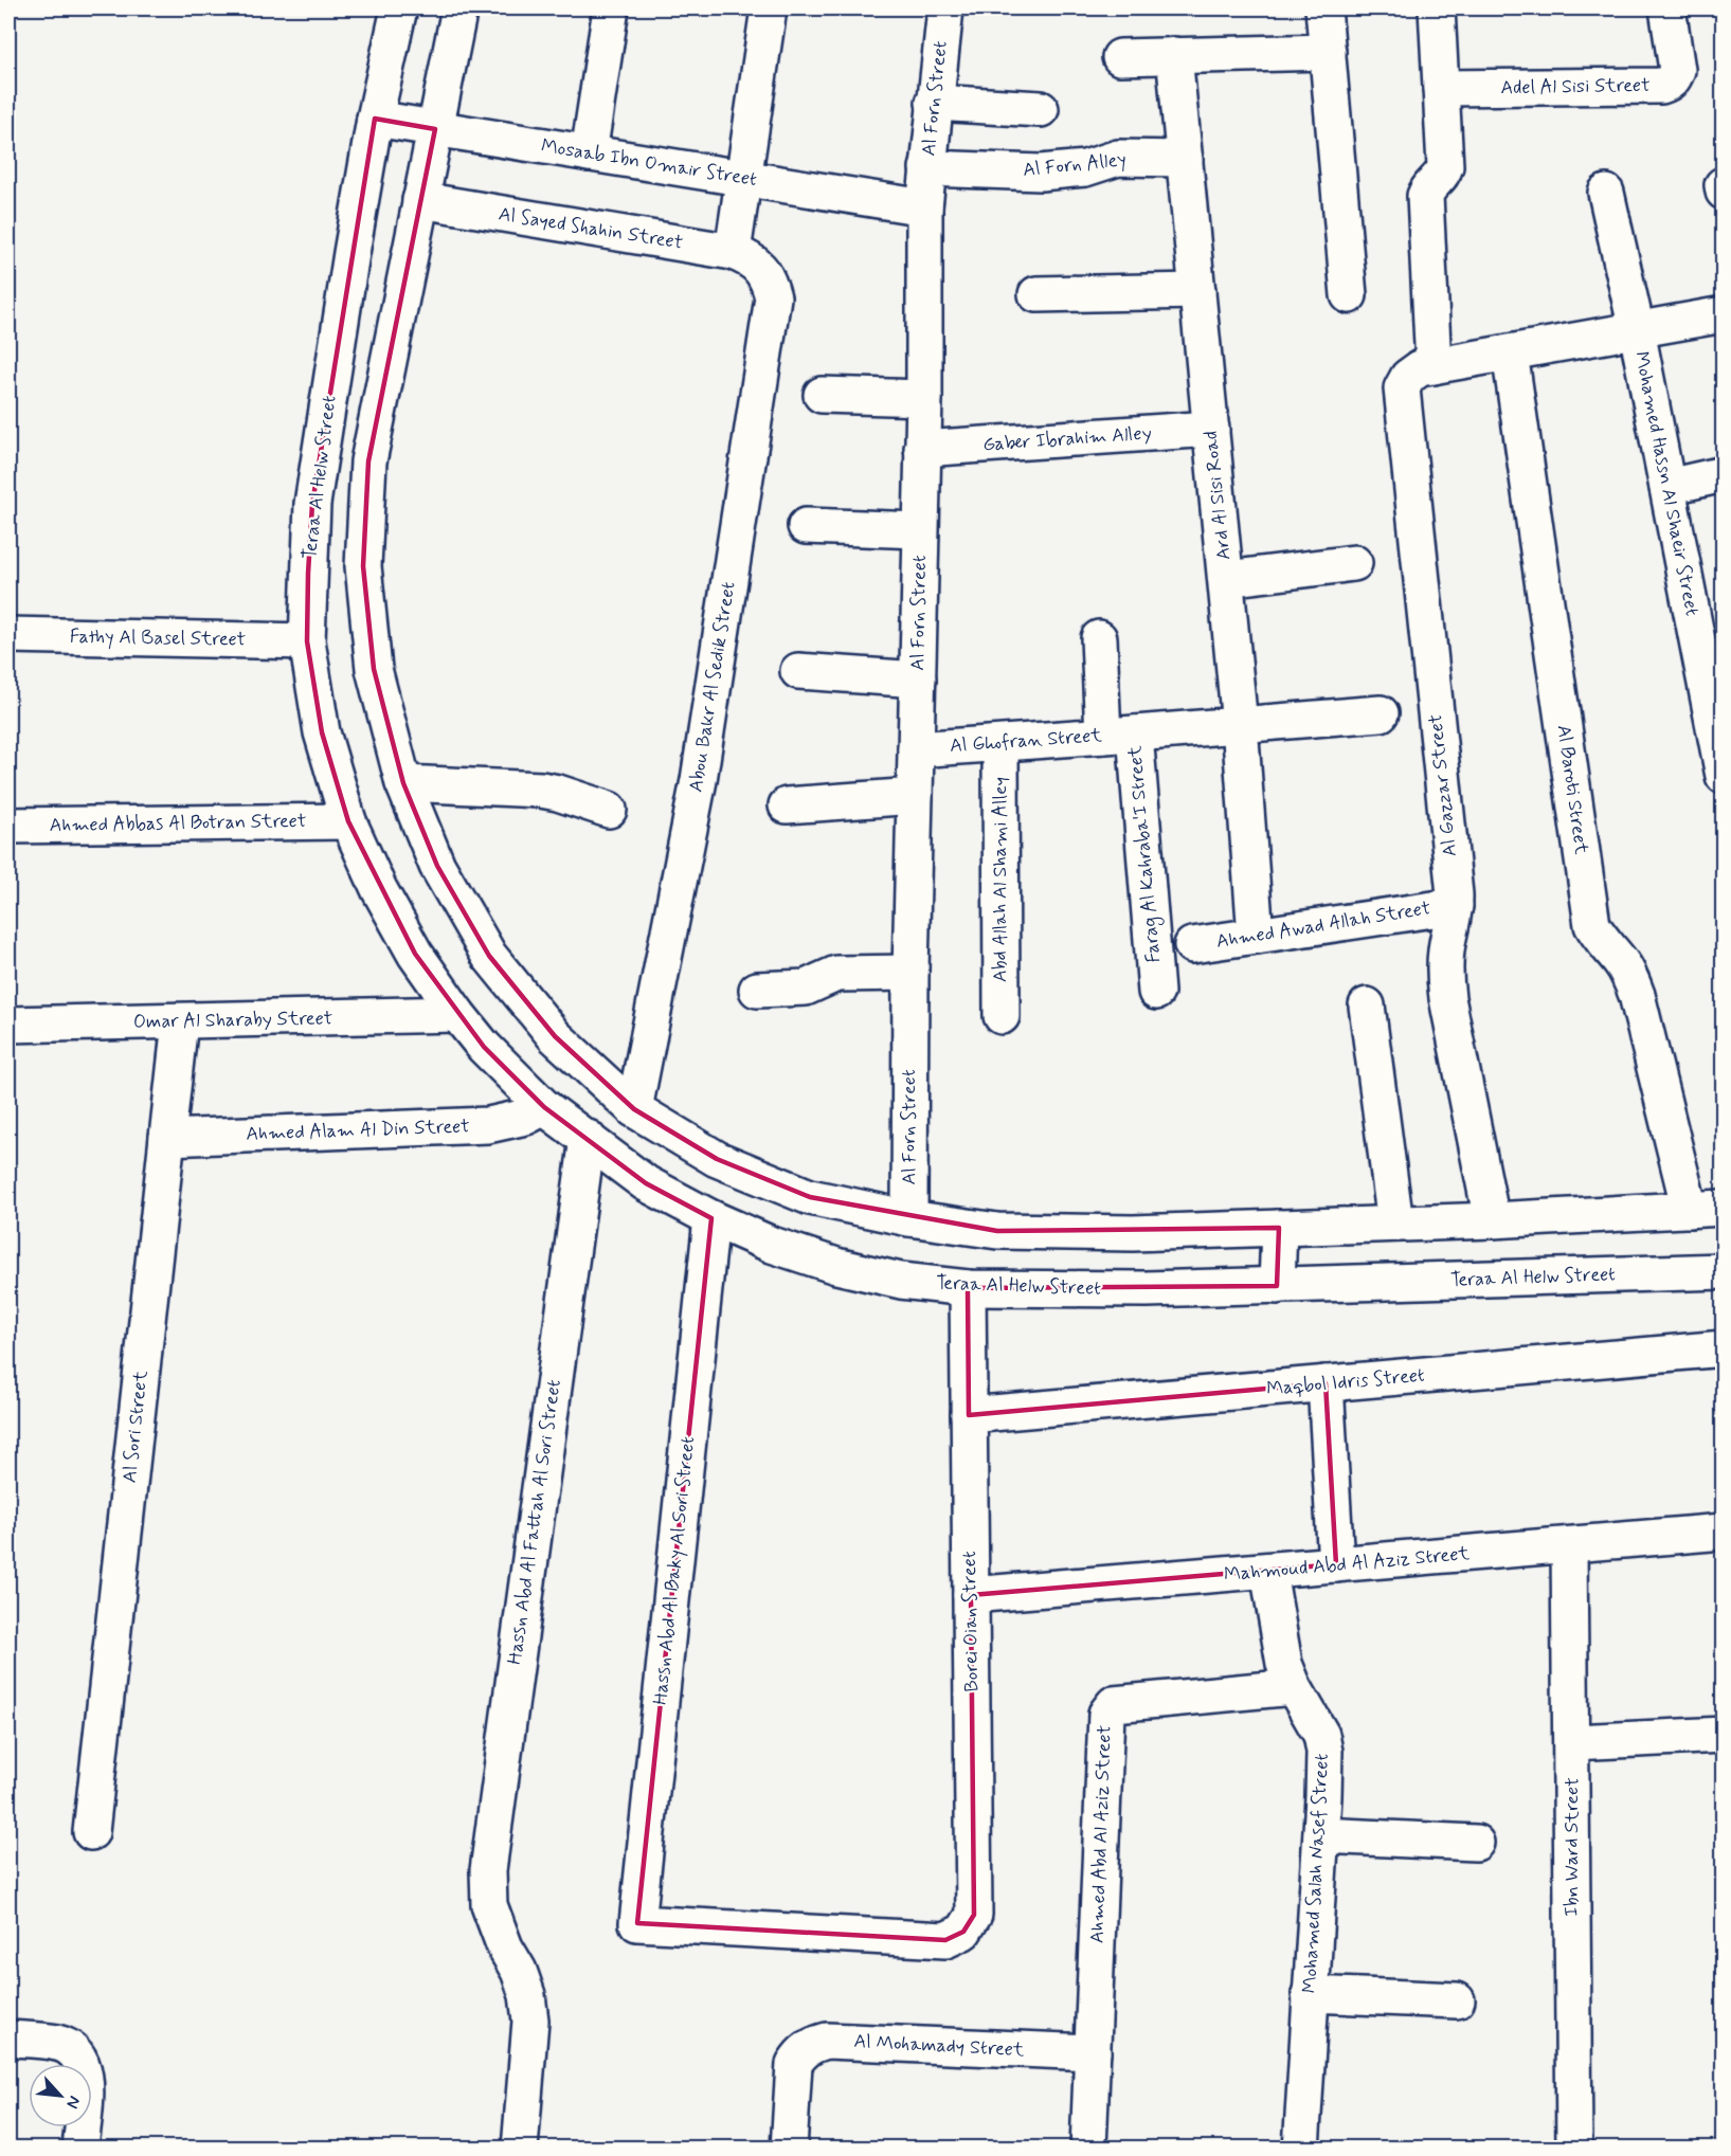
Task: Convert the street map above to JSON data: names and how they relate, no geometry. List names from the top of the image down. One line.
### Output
{"streets":{"street":["Adel Al Sisi Street","Al Forn Street","Mosaab Ibn Omair Street","Al Forn Alley","Al Sayed Shahin Street","Gaber Ibrahim Alley","Teraa Al Helw Street","Mohamed Hassn Al Shaeir Street","Ard Al Sisi Road","Fathy Al Basel Street","Abou Bakr Al Sedik Street","Al Ghofran Street","Al Gazzar Street","Al Baroti Street","Ahmed Abbas Al Botran Street","Farag Al Kahraba'I Street","Abd Allah Al Shami Alley","Ahmed Awad Allah Street","Omar Al Sharaby Street","Ahmed Alam Al Din Street","Maqbol Idris Street","Al Sori Street","Hassn Abd Al Fattah Al Sori Street","Mahmoud Abd Al Aziz Street","Hassn Abd Al Baky Al Sori Street","Borei Oian Street","Ahmed Abd Al Aziz Street","Ibn Ward Street","Mohamed Salah Nasef Street","Al Mohamady Street"]},"crossings":[["Al Forn Street","Mosaab Ibn Omair Street"],["Al Forn Street","Al Forn Alley"],["Al Forn Street","Gaber Ibrahim Alley"],["Al Forn Street","Al Ghofran Street"],["Mosaab Ibn Omair Street","Teraa Al Helw Street"],["Al Forn Alley","Ard Al Sisi Road"],["Al Sayed Shahin Street","Abou Bakr Al Sedik Street"],["Gaber Ibrahim Alley","Ard Al Sisi Road"],["Teraa Al Helw Street","Fathy Al Basel Street"],["Teraa Al Helw Street","Ahmed Abbas Al Botran Street"],["Teraa Al Helw Street","Omar Al Sharaby Street"],["Teraa Al Helw Street","Ahmed Alam Al Din Street"],["Teraa Al Helw Street","Hassn Abd Al Fattah Al Sori Street"],["Teraa Al Helw Street","Hassn Abd Al Baky Al Sori Street"],["Teraa Al Helw Street","Borei Oian Street"],["Mohamed Hassn Al Shaeir Street","Al Gazzar Street"],["Ard Al Sisi Road","Farag Al Kahraba'I Street"],["Ard Al Sisi Road","Ahmed Awad Allah Street"],["Al Ghofran Street","Farag Al Kahraba'I Street"],["Al Ghofran Street","Abd Allah Al Shami Alley"],["Al Gazzar Street","Al Baroti Street"],["Al Gazzar Street","Ahmed Awad Allah Street"],["Omar Al Sharaby Street","Al Sori Street"],["Ahmed Alam Al Din Street","Al Sori Street"],["Maqbol Idris Street","Borei Oian Street"],["Mahmoud Abd Al Aziz Street","Borei Oian Street"],["Mahmoud Abd Al Aziz Street","Ibn Ward Street"],["Mahmoud Abd Al Aziz Street","Mohamed Salah Nasef Street"],["Hassn Abd Al Baky Al Sori Street","Borei Oian Street"],["Ahmed Abd Al Aziz Street","Mohamed Salah Nasef Street"],["Ahmed Abd Al Aziz Street","Al Mohamady Street"]],"north":"bottom right"}
